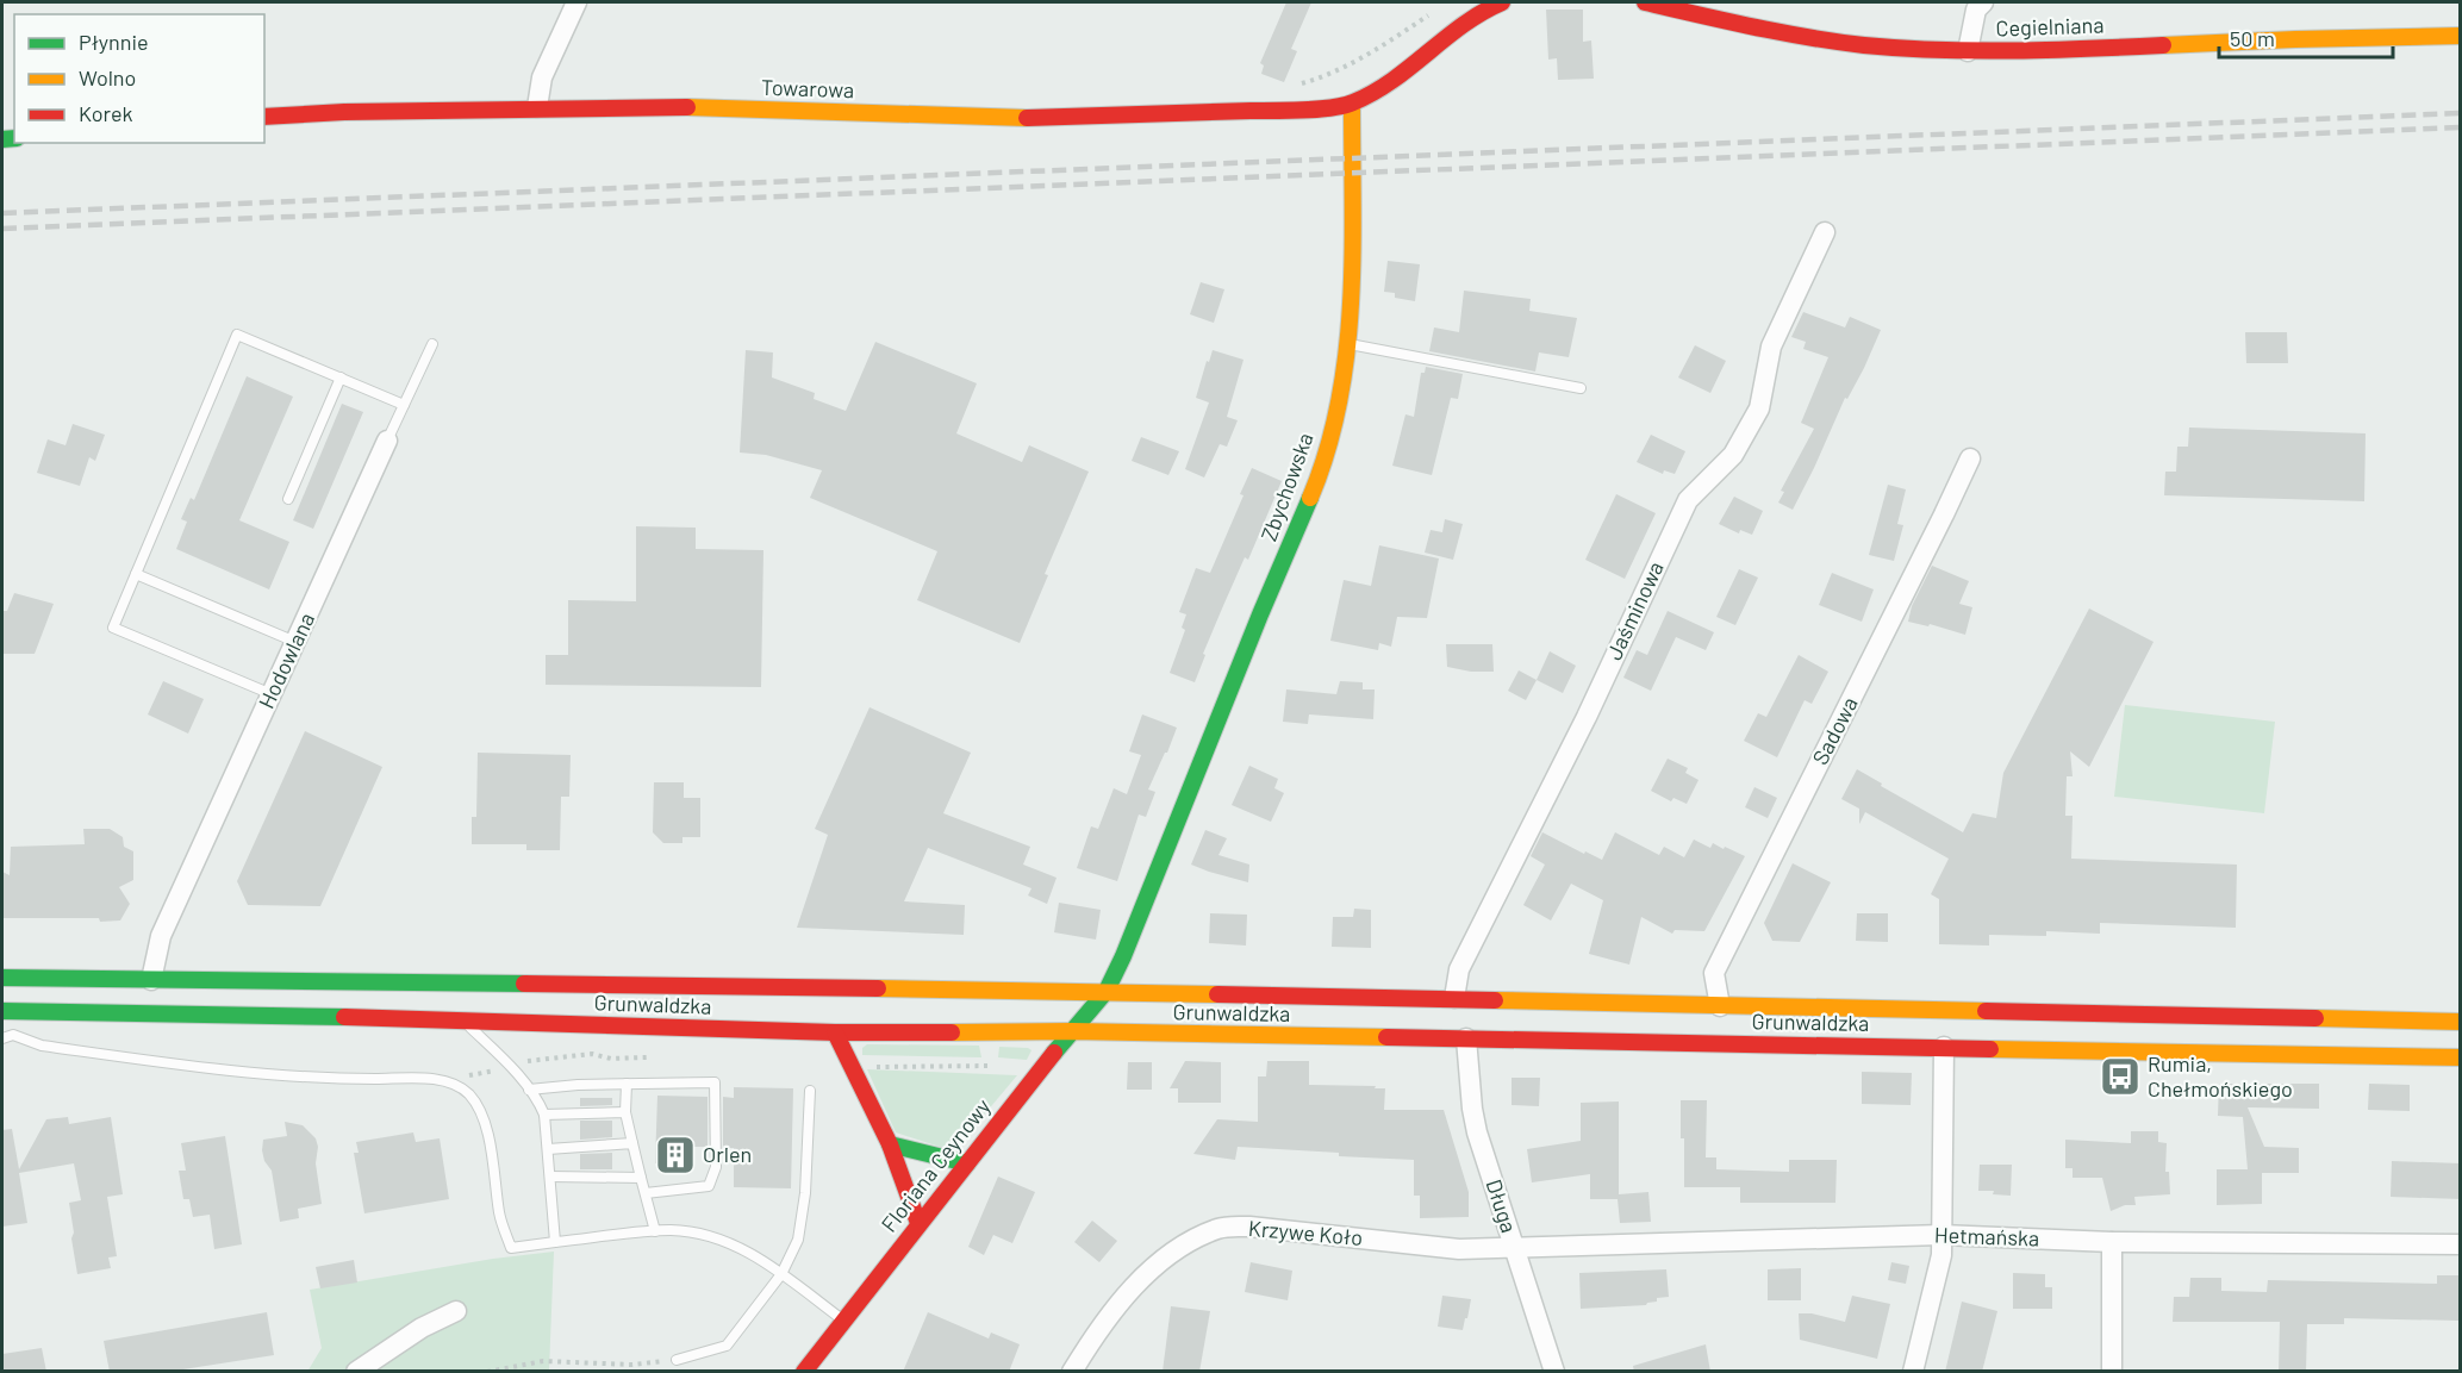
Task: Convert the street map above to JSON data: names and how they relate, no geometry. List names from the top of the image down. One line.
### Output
{"streets":{"main road":["Cegielniana","Towarowa","Zbychowska","Grunwaldzka","Floriana Ceynowy"],"street":["Jaśminowa","Hodowlana","Sadowa","Długa","Krzywe Koło","Hetmańska"]},"crossings":[["Towarowa","Zbychowska"],["Zbychowska","Grunwaldzka"],["Zbychowska","Floriana Ceynowy"],["Jaśminowa","Grunwaldzka"],["Hodowlana","Grunwaldzka"],["Sadowa","Grunwaldzka"],["Grunwaldzka","Floriana Ceynowy"],["Grunwaldzka","Długa"],["Długa","Krzywe Koło"],["Długa","Hetmańska"],["Krzywe Koło","Hetmańska"]],"places":{"bus stop":["Rumia, Chełmońskiego"],"building":["Orlen"]},"legend":["Płynnie","Wolno","Korek"],"scale_bar":"50 m"}
